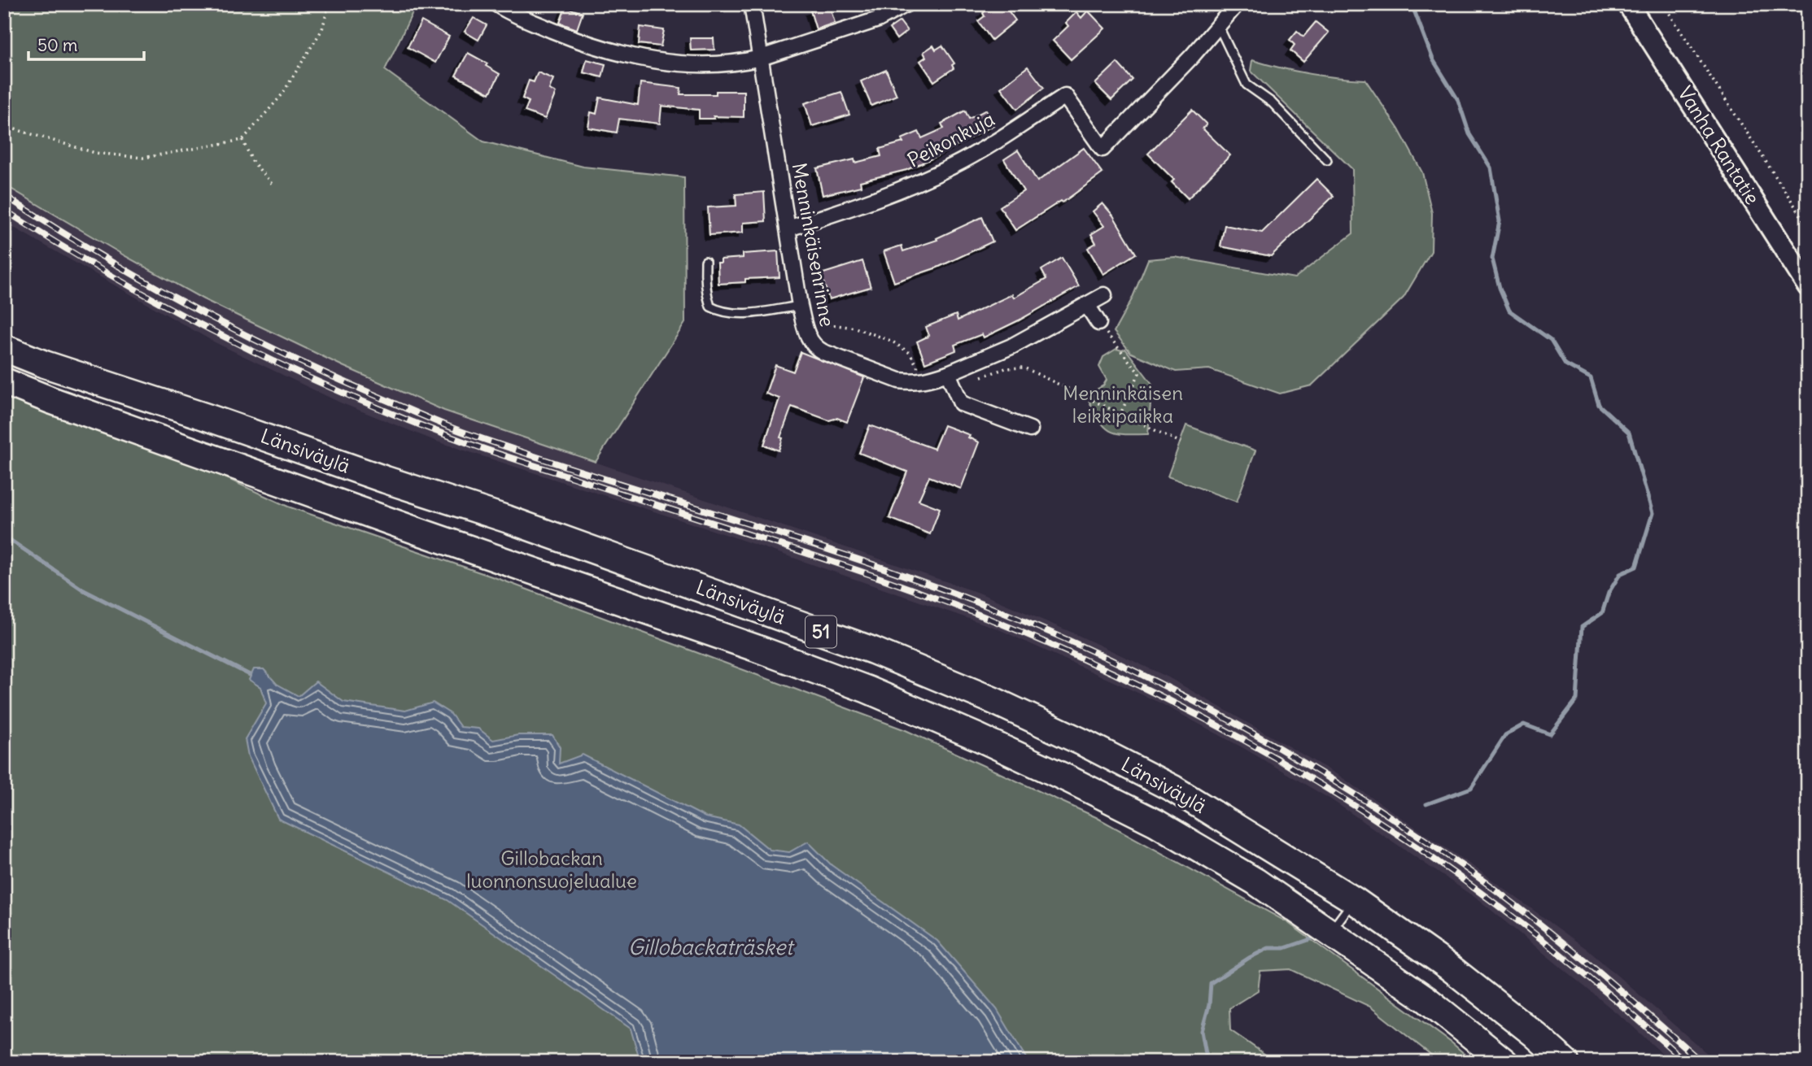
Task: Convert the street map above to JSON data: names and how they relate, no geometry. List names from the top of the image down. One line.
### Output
{"streets":{"highway":["Länsiväylä","51"],"main road":["Vanha Rantatie"],"street":["Peikonkuja","Menninkäisenrinne"]},"crossings":[["Peikonkuja","Menninkäisenrinne"]],"water":["Gillobackaträsket"],"parks":["Menninkäisen leikkipaikka","Gillobackan luonnonsuojelualue"],"scale_bar":"50 m"}
